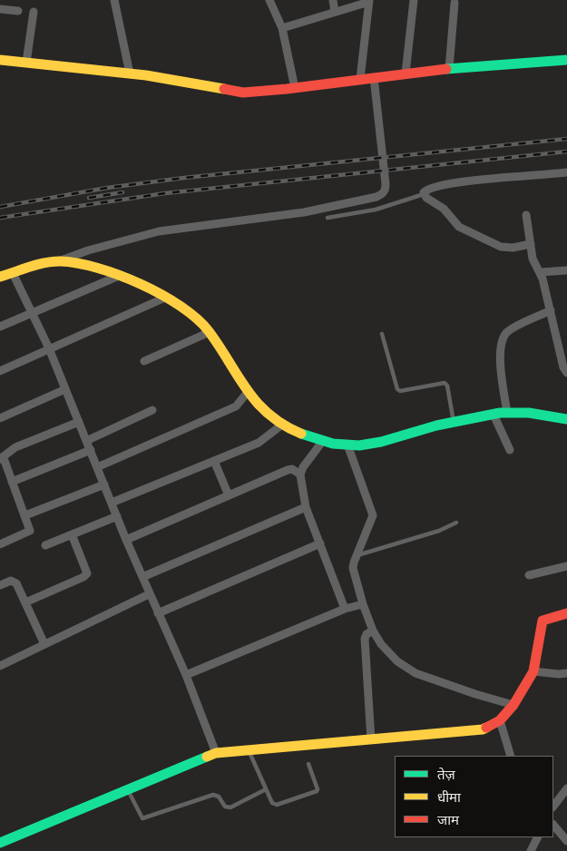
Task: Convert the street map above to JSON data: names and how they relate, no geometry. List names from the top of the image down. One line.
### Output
{"legend":["तेज़","धीमा","जाम"]}
